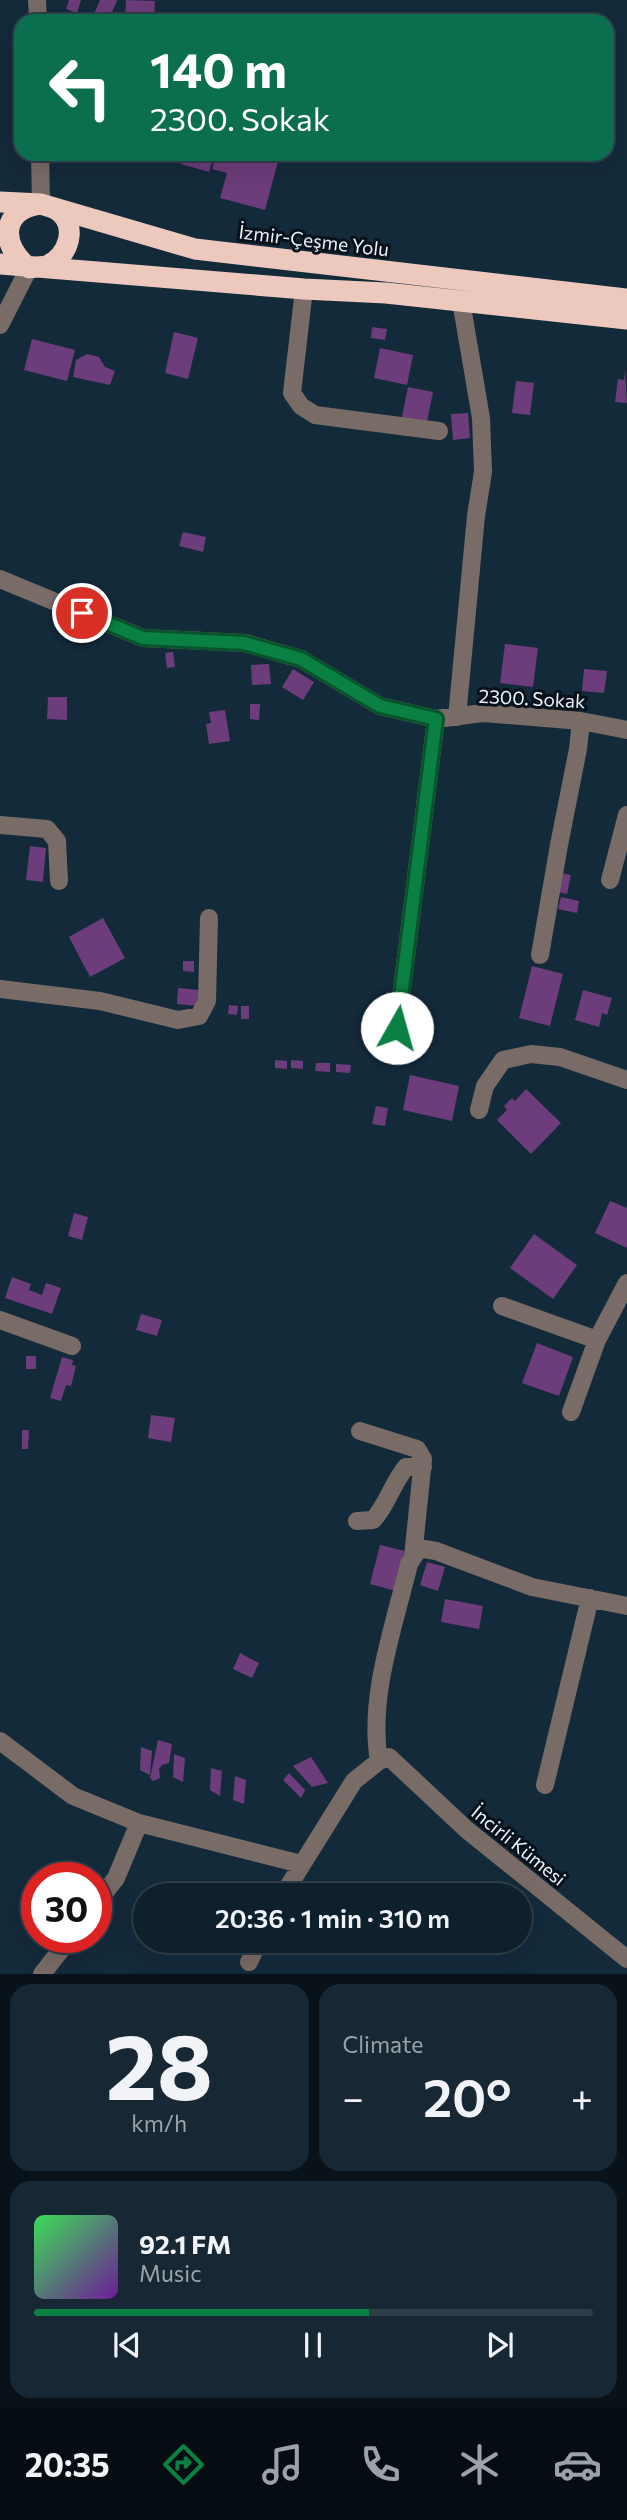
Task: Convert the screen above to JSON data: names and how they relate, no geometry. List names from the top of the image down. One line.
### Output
{"streets":{"highway":["İzmir-Çeşme Yolu"],"street":["2300. Sokak","İncirli Kümesi"]},"page":{"turn":["140 m","2300. Sokak"],"limit":"30","trip":"20:36 · 1 min · 310 m","tile":[["28","km/h"],"Climate"],"heat":["−","20°","+"],"song":["92.1 FM","Music"],"tabs":"20:35"}}
